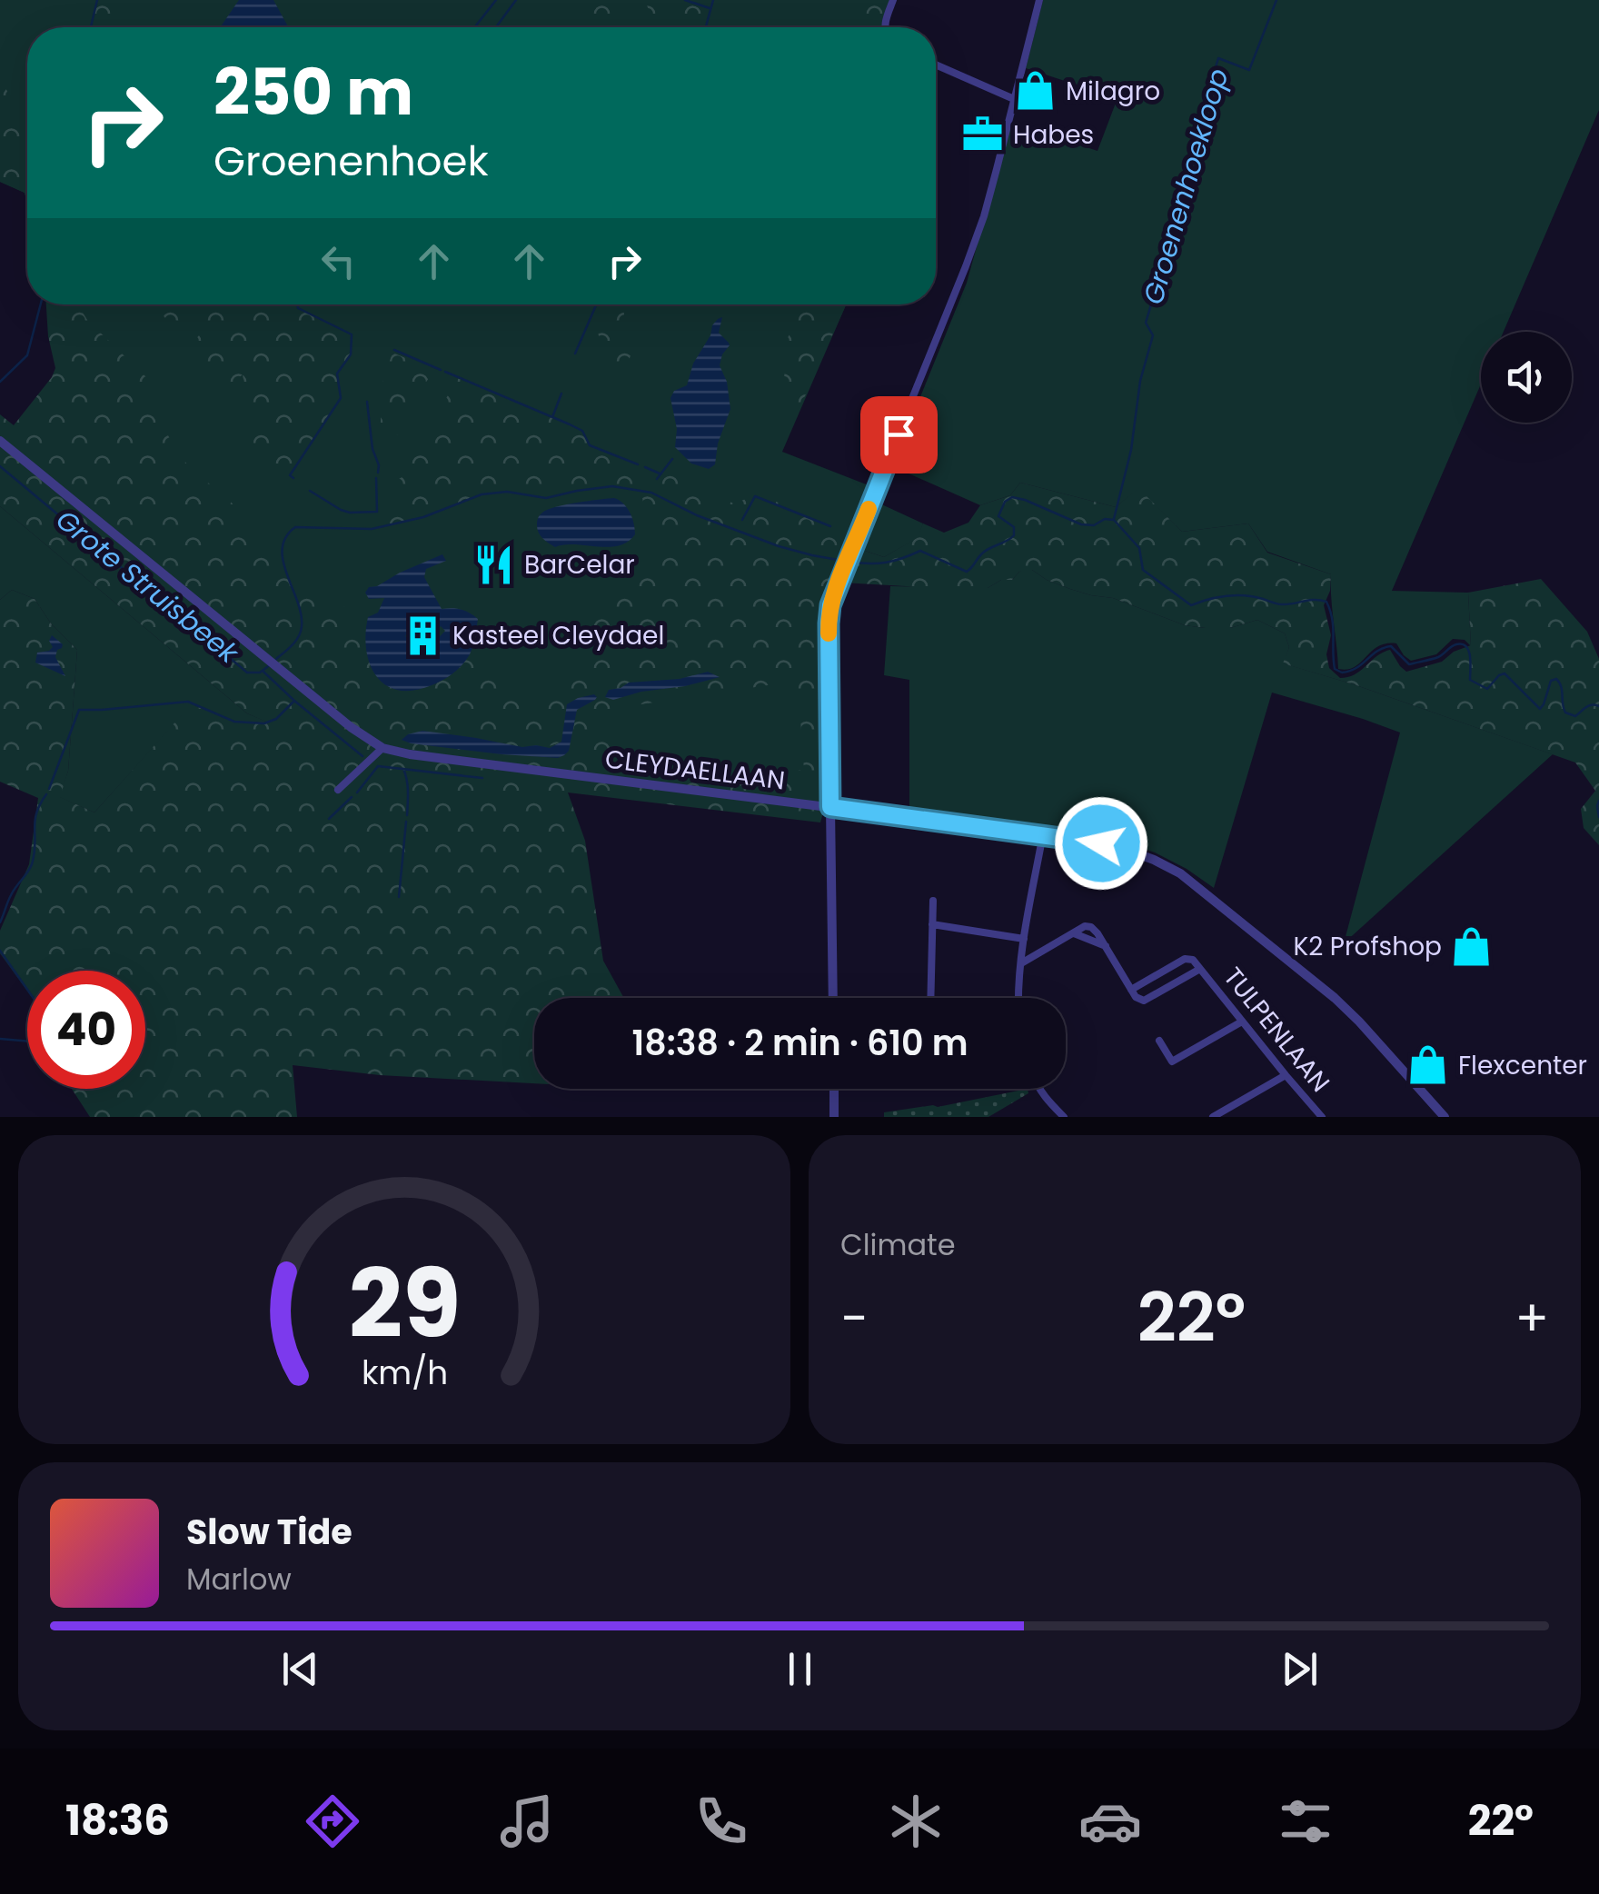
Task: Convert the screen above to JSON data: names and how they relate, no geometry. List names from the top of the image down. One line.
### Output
{"streets":{"street":["CLEYDAELLAAN","TULPENLAAN"]},"water":["Groenenhoekloop","Grote Struisbeek"],"places":{"shop":["Milagro","K2 Profshop","Flexcenter"],"office":["Habes"],"restaurant":["BarCelar"],"building":["Kasteel Cleydael"]},"page":{"turn":["250 m","Groenenhoek"],"limit":"40","trip":"18:38 · 2 min · 610 m","tile":"Climate","heat":["−","22°","+"],"song":["Slow Tide","Marlow"],"tabs":["18:36","22°"],"gauge":["29","km/h"]}}
